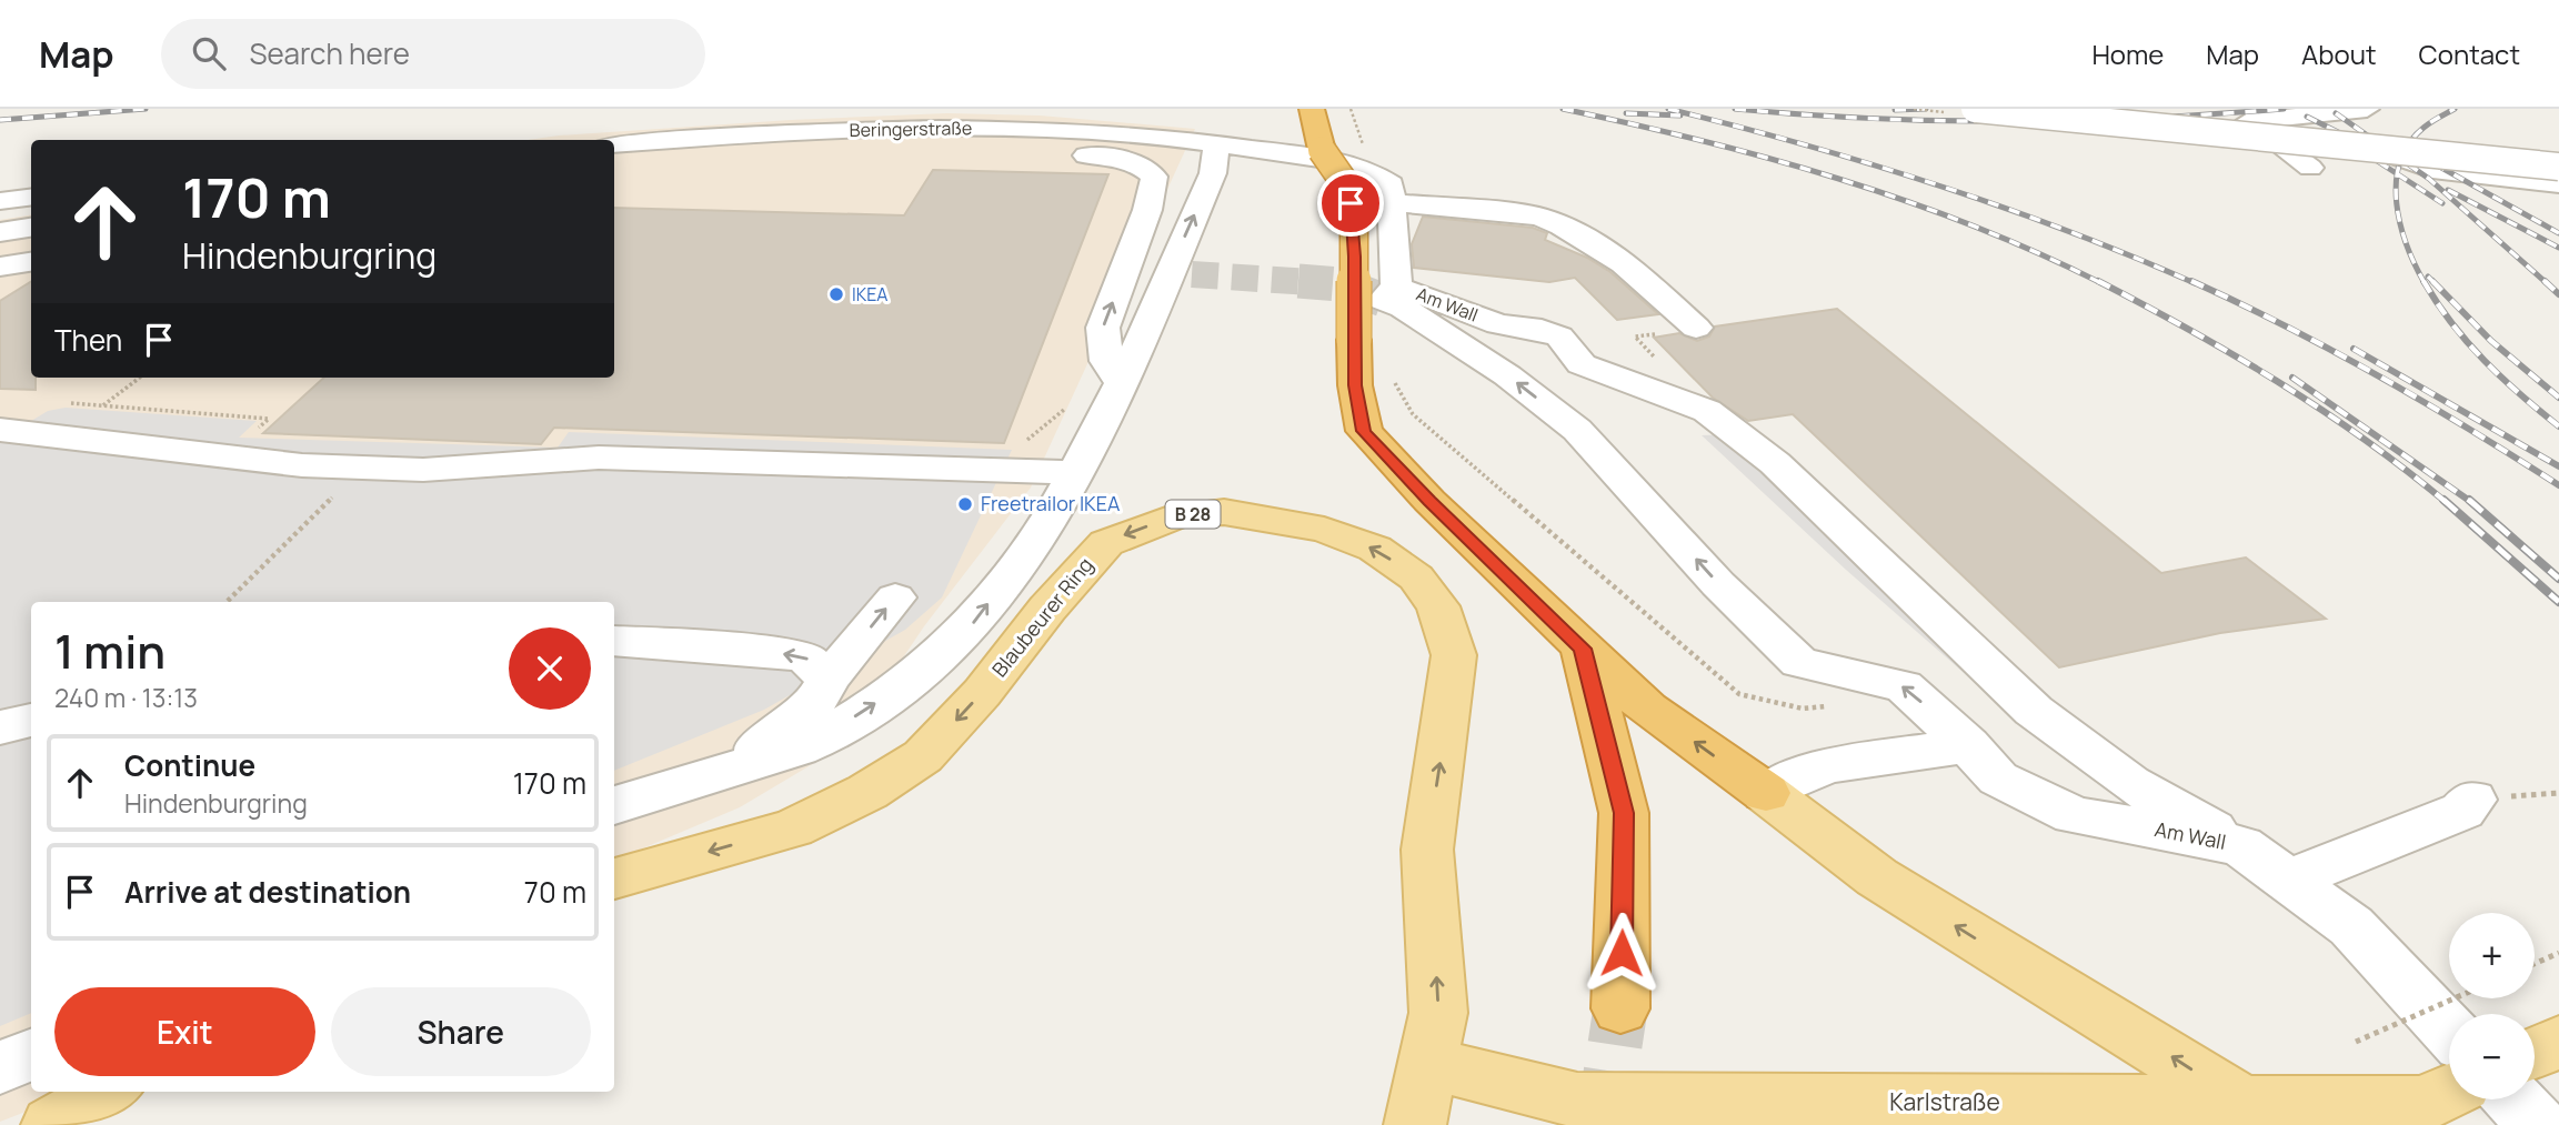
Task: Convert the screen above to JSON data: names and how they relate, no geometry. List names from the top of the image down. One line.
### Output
{"streets":{"main road":["B 28","Blaubeurer Ring","Karlstraße"],"street":["Beringerstraße","Am Wall"]},"crossings":[["Blaubeurer Ring","Karlstraße"]],"places":["IKEA","Freetrailor IKEA"],"page":{"header":"Map","search":"Search here","nav":["Home","Map","About","Contact"],"turn":["170 m","Hindenburgring"],"then":"Then","heading":["1 min","240 m · 13:13"],"list":[{"name":"Continue","note":"Hindenburgring","value":"170 m"},{"name":"Arrive at destination","value":"70 m"}],"map_buttons":["+","−"],"buttons":["Exit","Share"]}}
